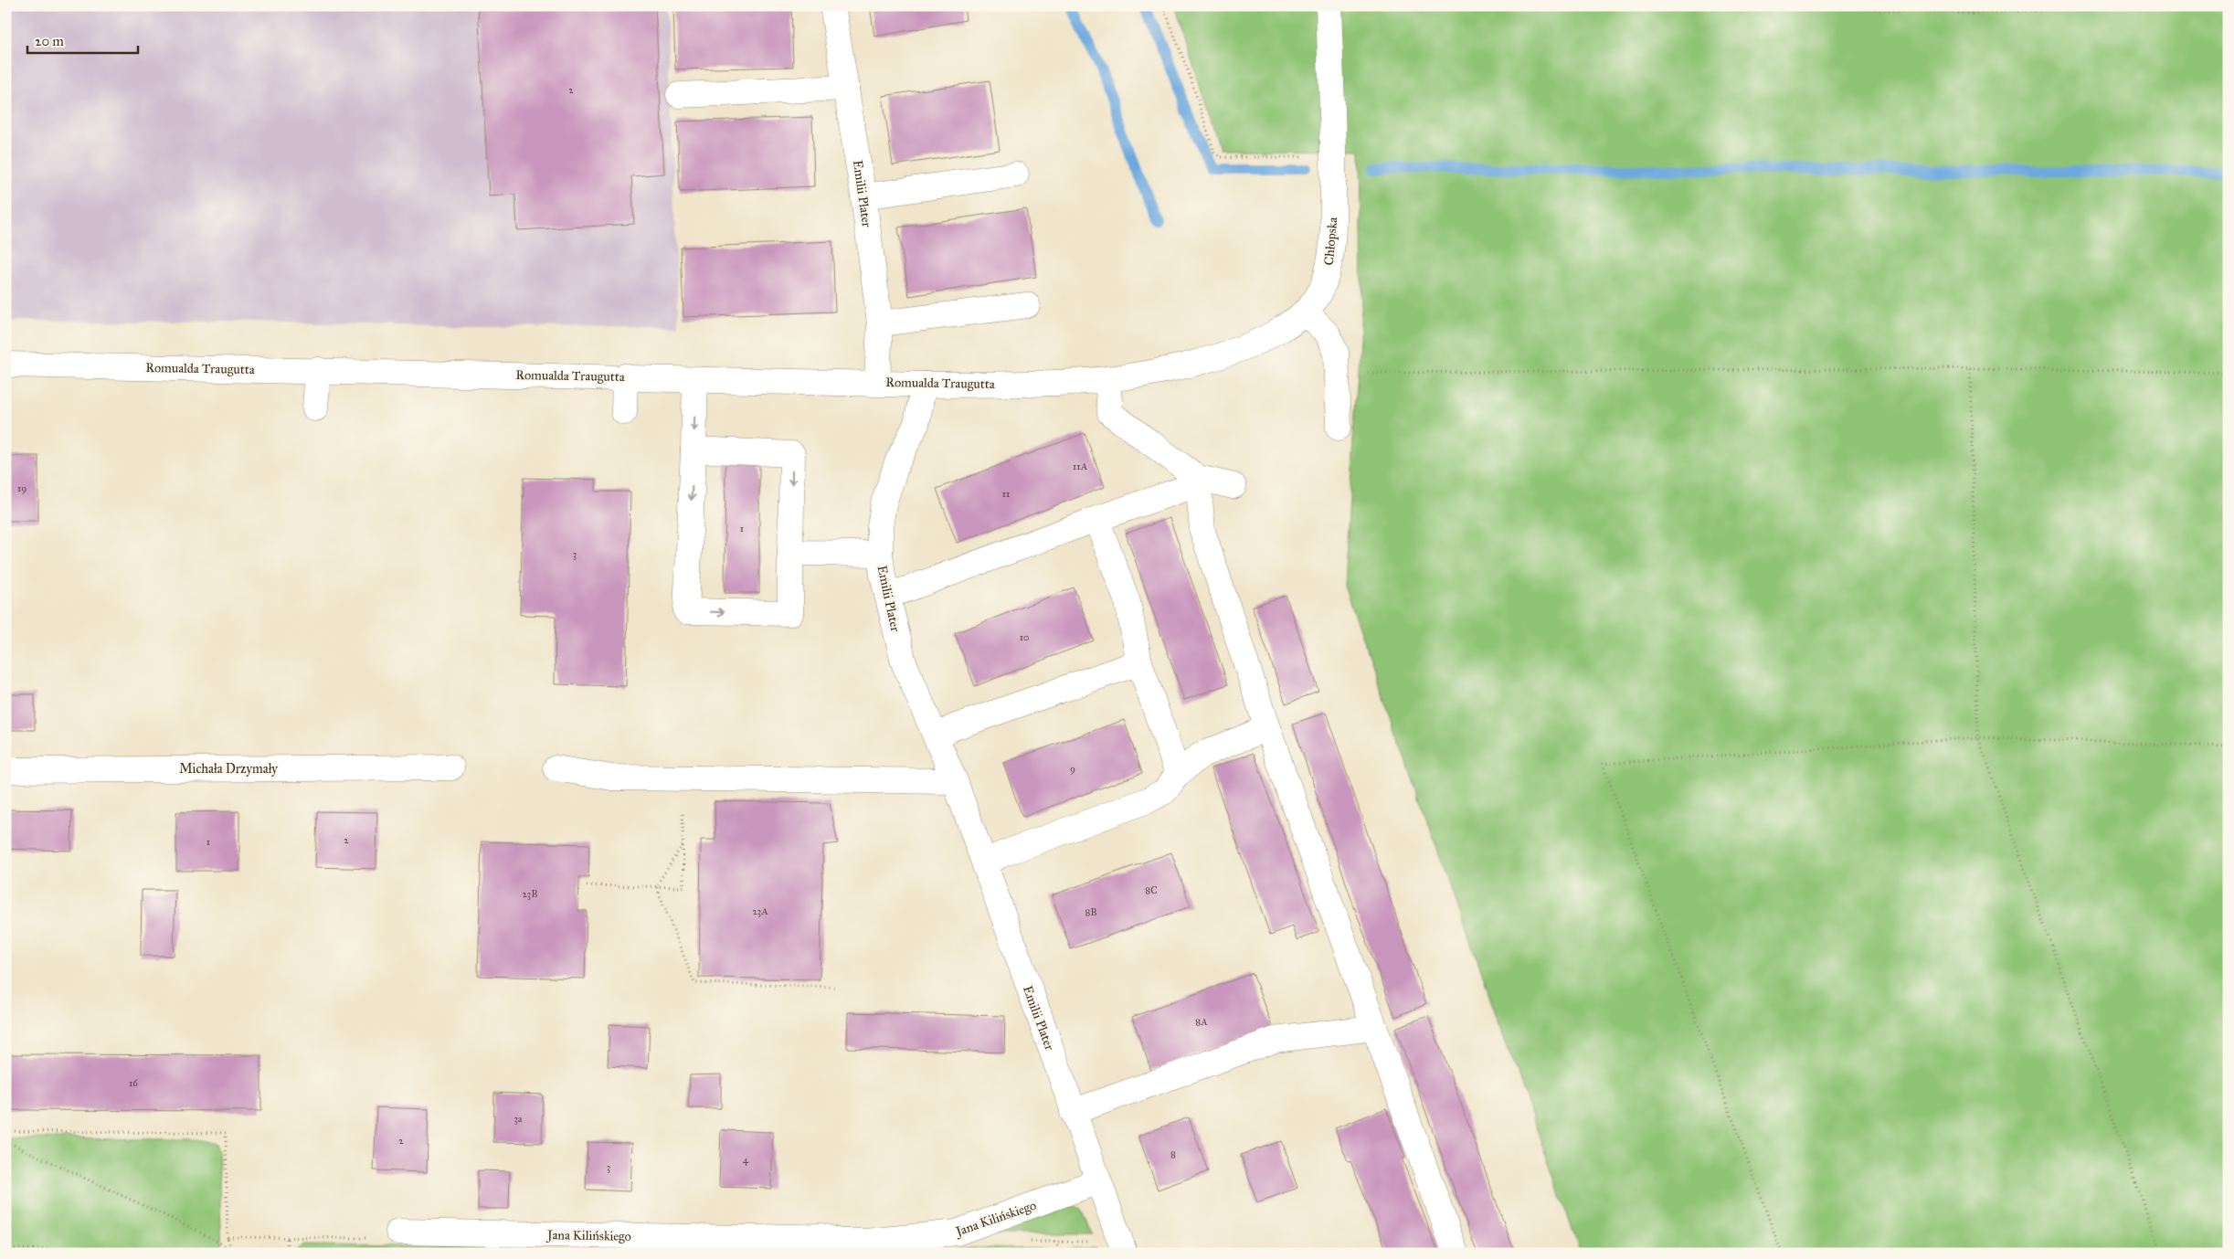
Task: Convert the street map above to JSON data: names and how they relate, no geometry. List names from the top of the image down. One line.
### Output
{"streets":{"street":["Emilii Plater","Chłopska","Romualda Traugutta","Michała Drzymały","Jana Kilińskiego"]},"crossings":[["Emilii Plater","Romualda Traugutta"],["Emilii Plater","Jana Kilińskiego"],["Chłopska","Romualda Traugutta"]],"house_numbers":["2","11A","19","11","1","3","10","9","2","1","8C","23B","23A","8B","8A","16","3a","2","8","4","3"],"scale_bar":"20 m"}
